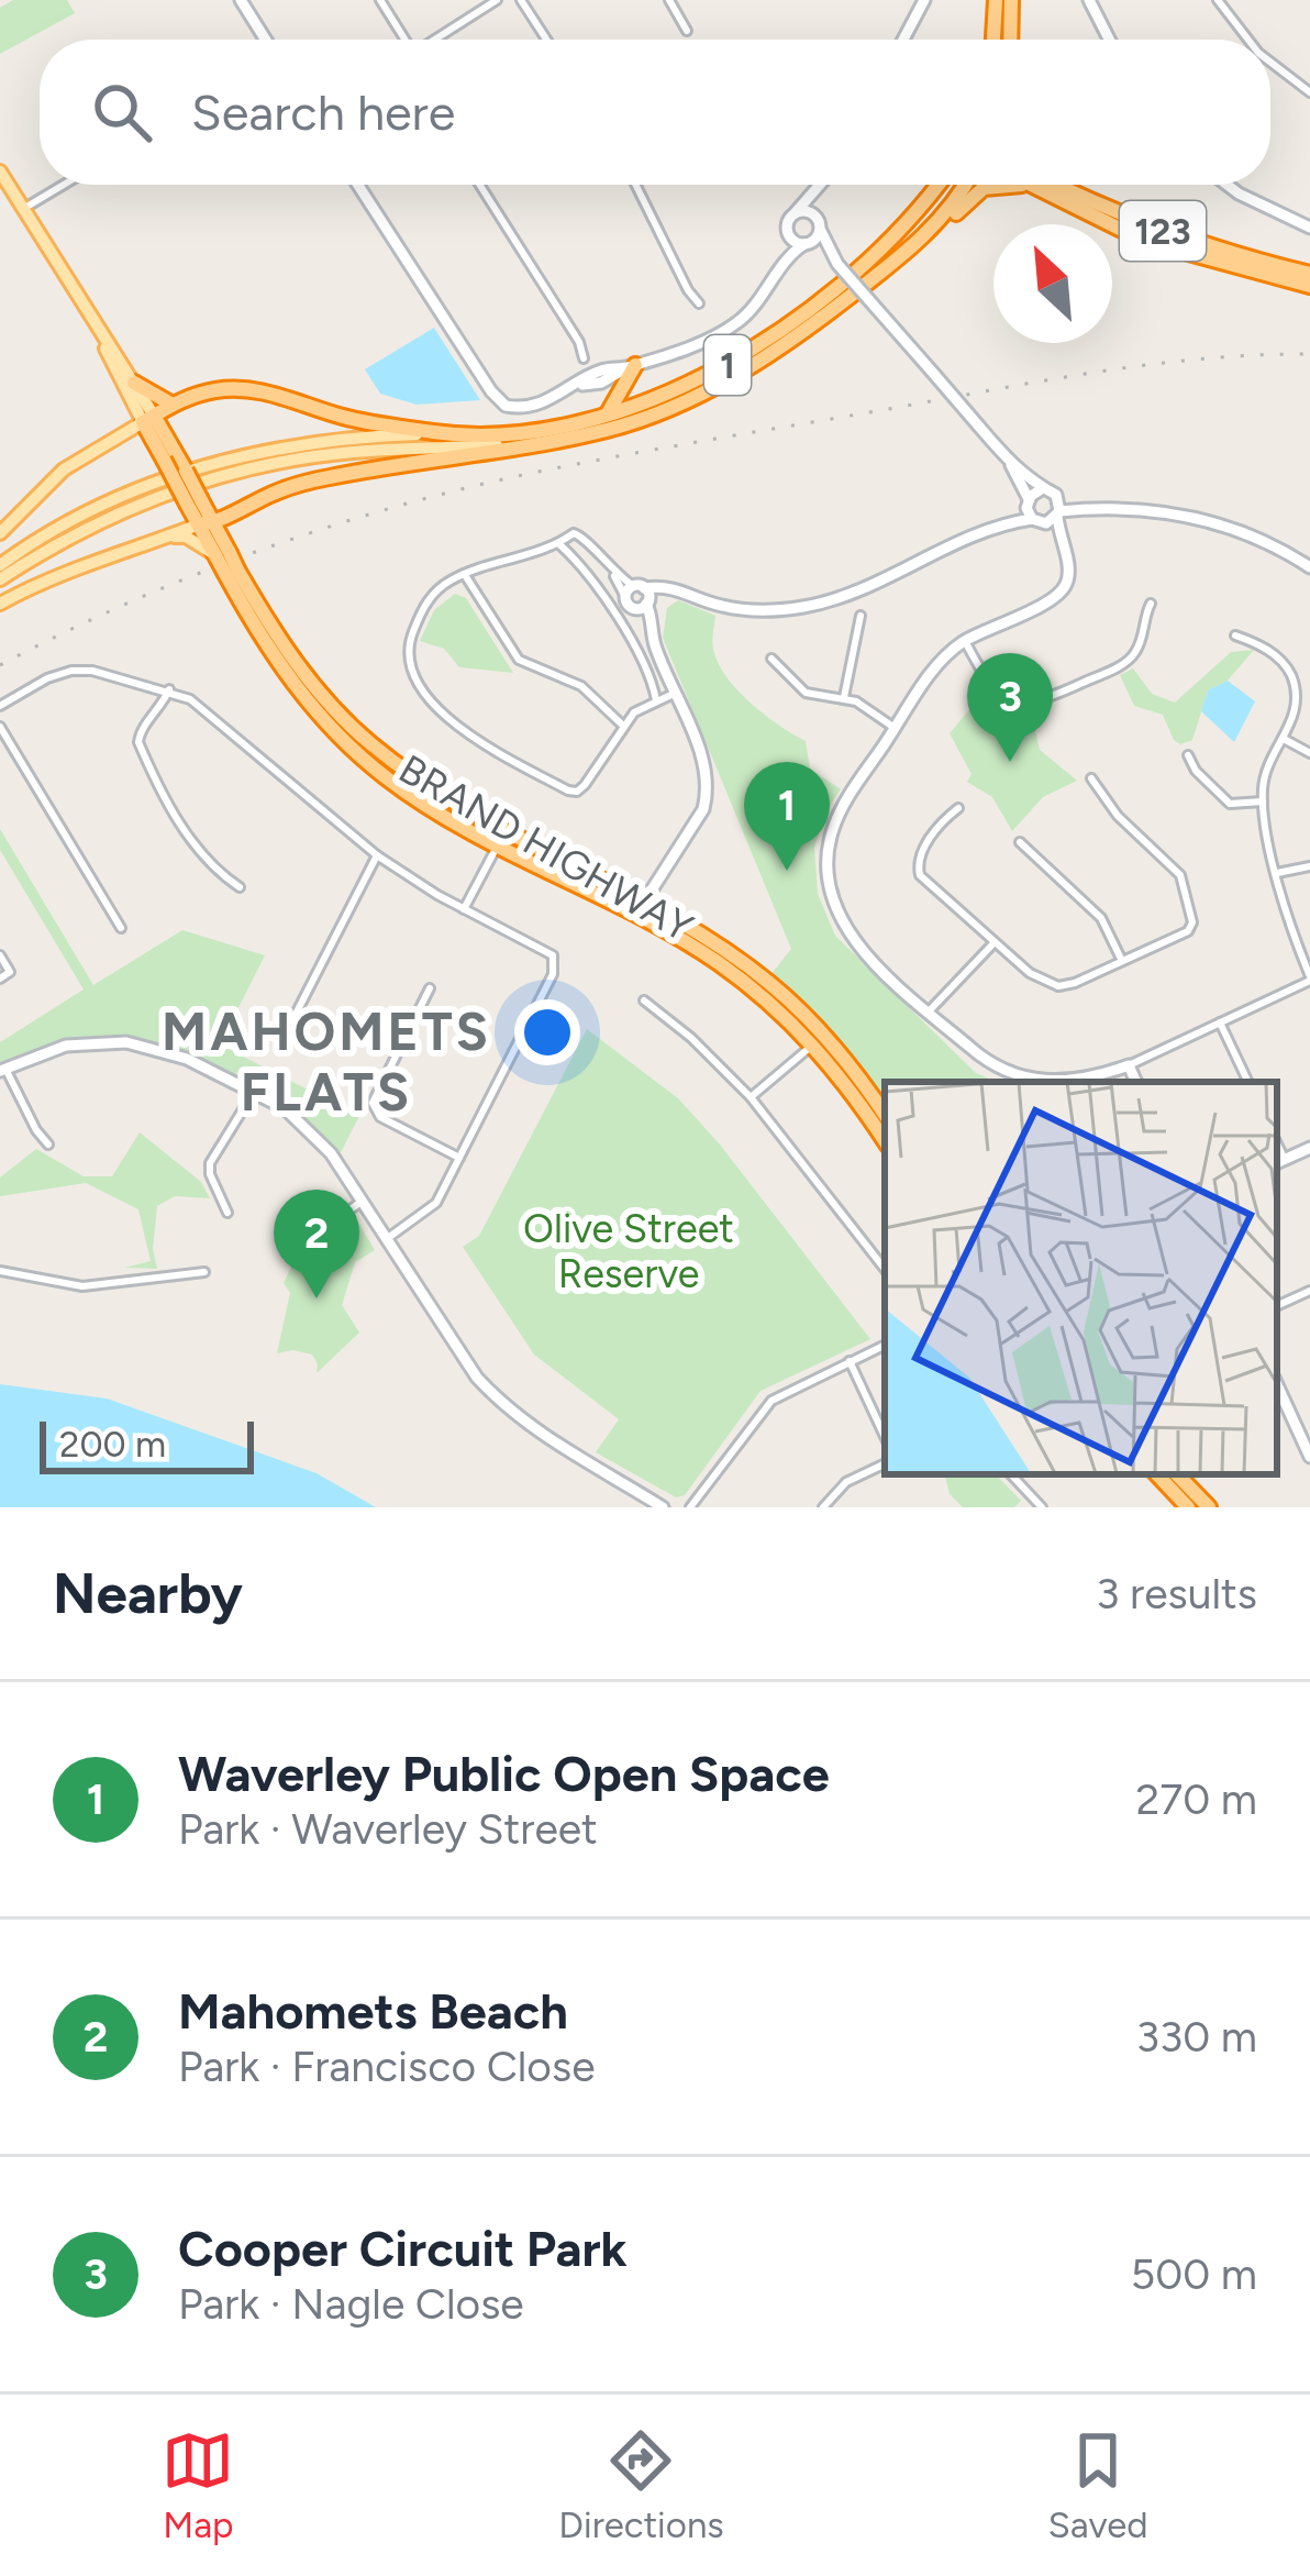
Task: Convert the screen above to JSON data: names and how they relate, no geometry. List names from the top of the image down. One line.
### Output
{"streets":{"highway":["123","1","BRAND HIGHWAY"]},"districts":["MAHOMETS FLATS"],"parks":["Olive Street Reserve"],"scale_bar":"200 m","north":"top left","page":{"search":"Search here","pins":["3","1","2"],"scale":"200 m","heading":["Nearby","3 results"],"list":[{"mark":"1","name":"Waverley Public Open Space","note":"Park · Waverley Street","value":"270 m"},{"mark":"2","name":"Mahomets Beach","note":"Park · Francisco Close","value":"330 m"},{"mark":"3","name":"Cooper Circuit Park","note":"Park · Nagle Close","value":"500 m"}],"nav":["Map","Directions","Saved"]}}
